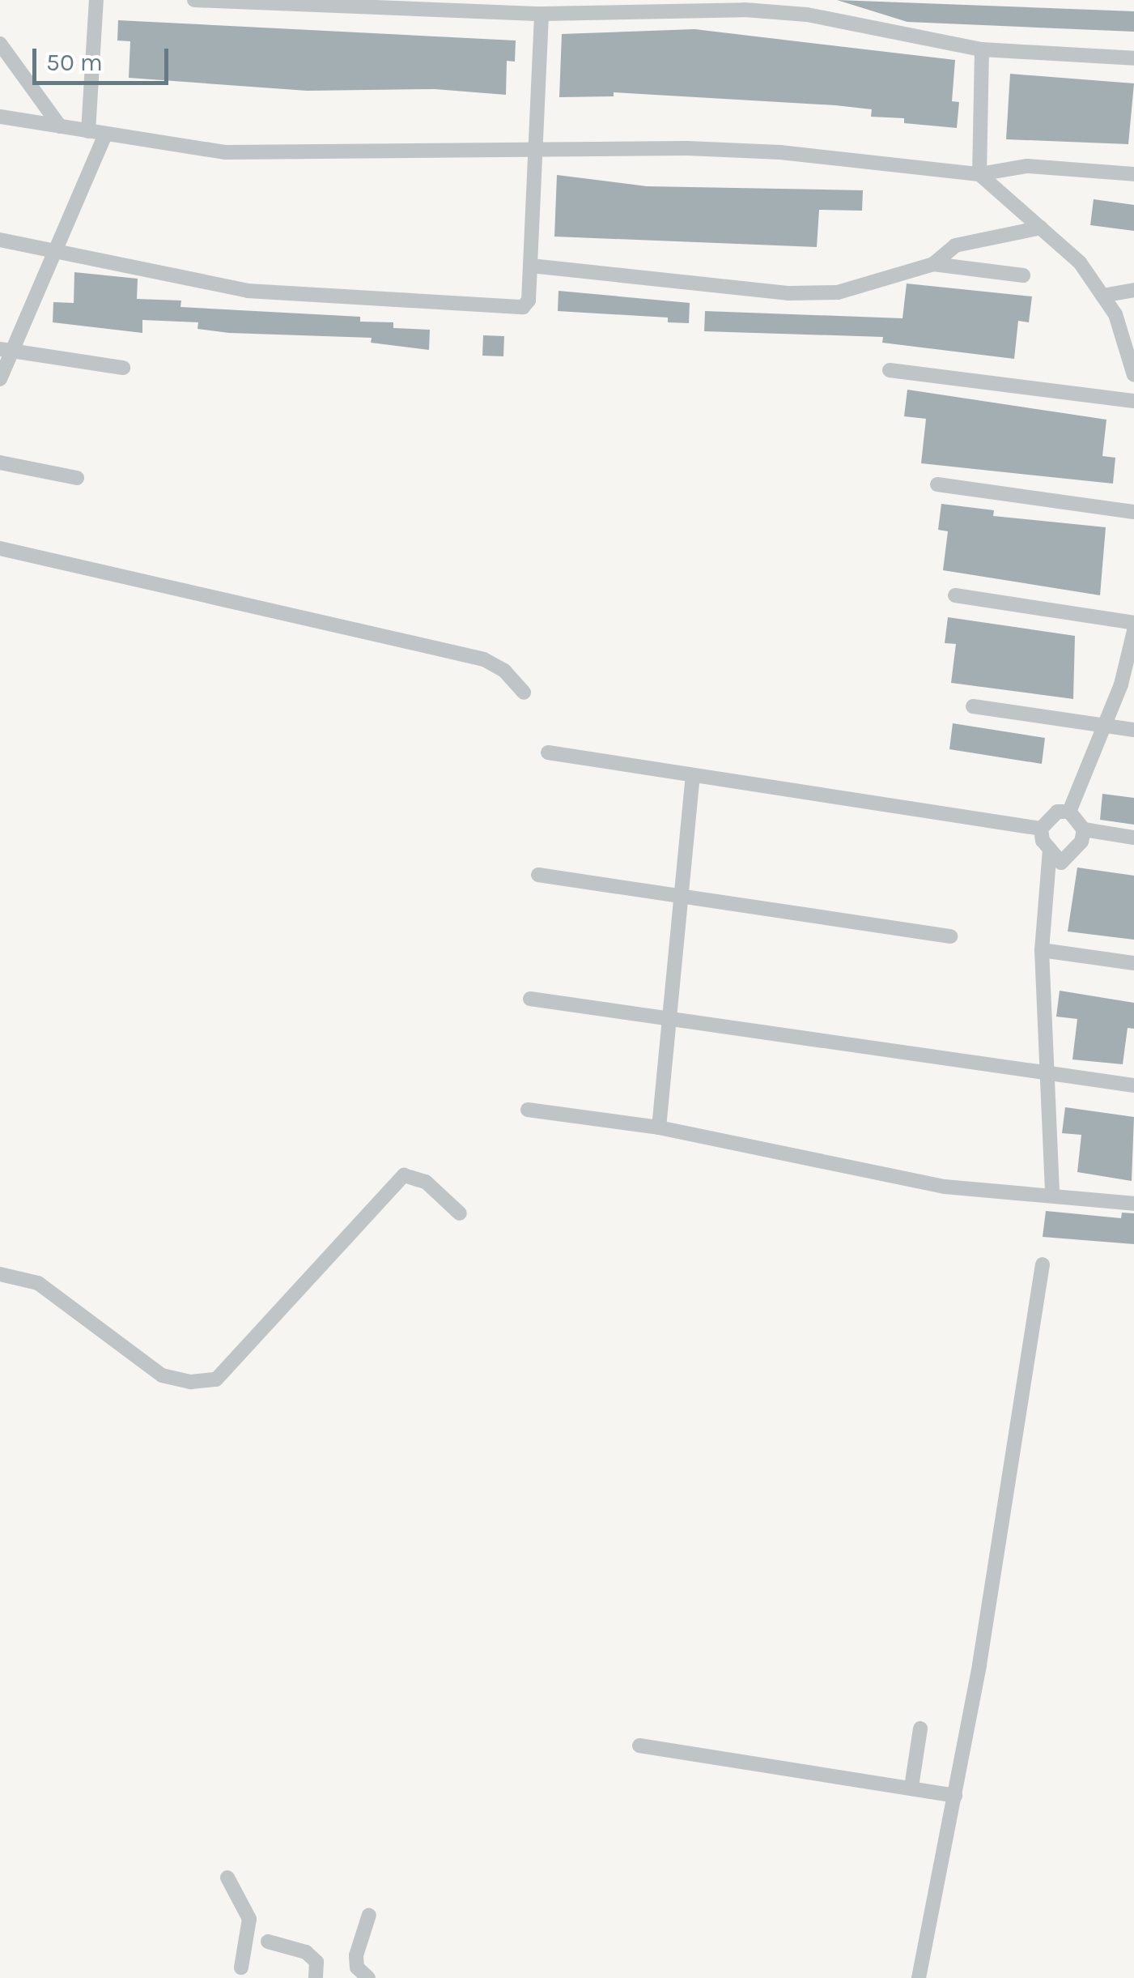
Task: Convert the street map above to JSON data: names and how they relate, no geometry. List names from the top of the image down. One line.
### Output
{"scale_bar":"50 m"}
